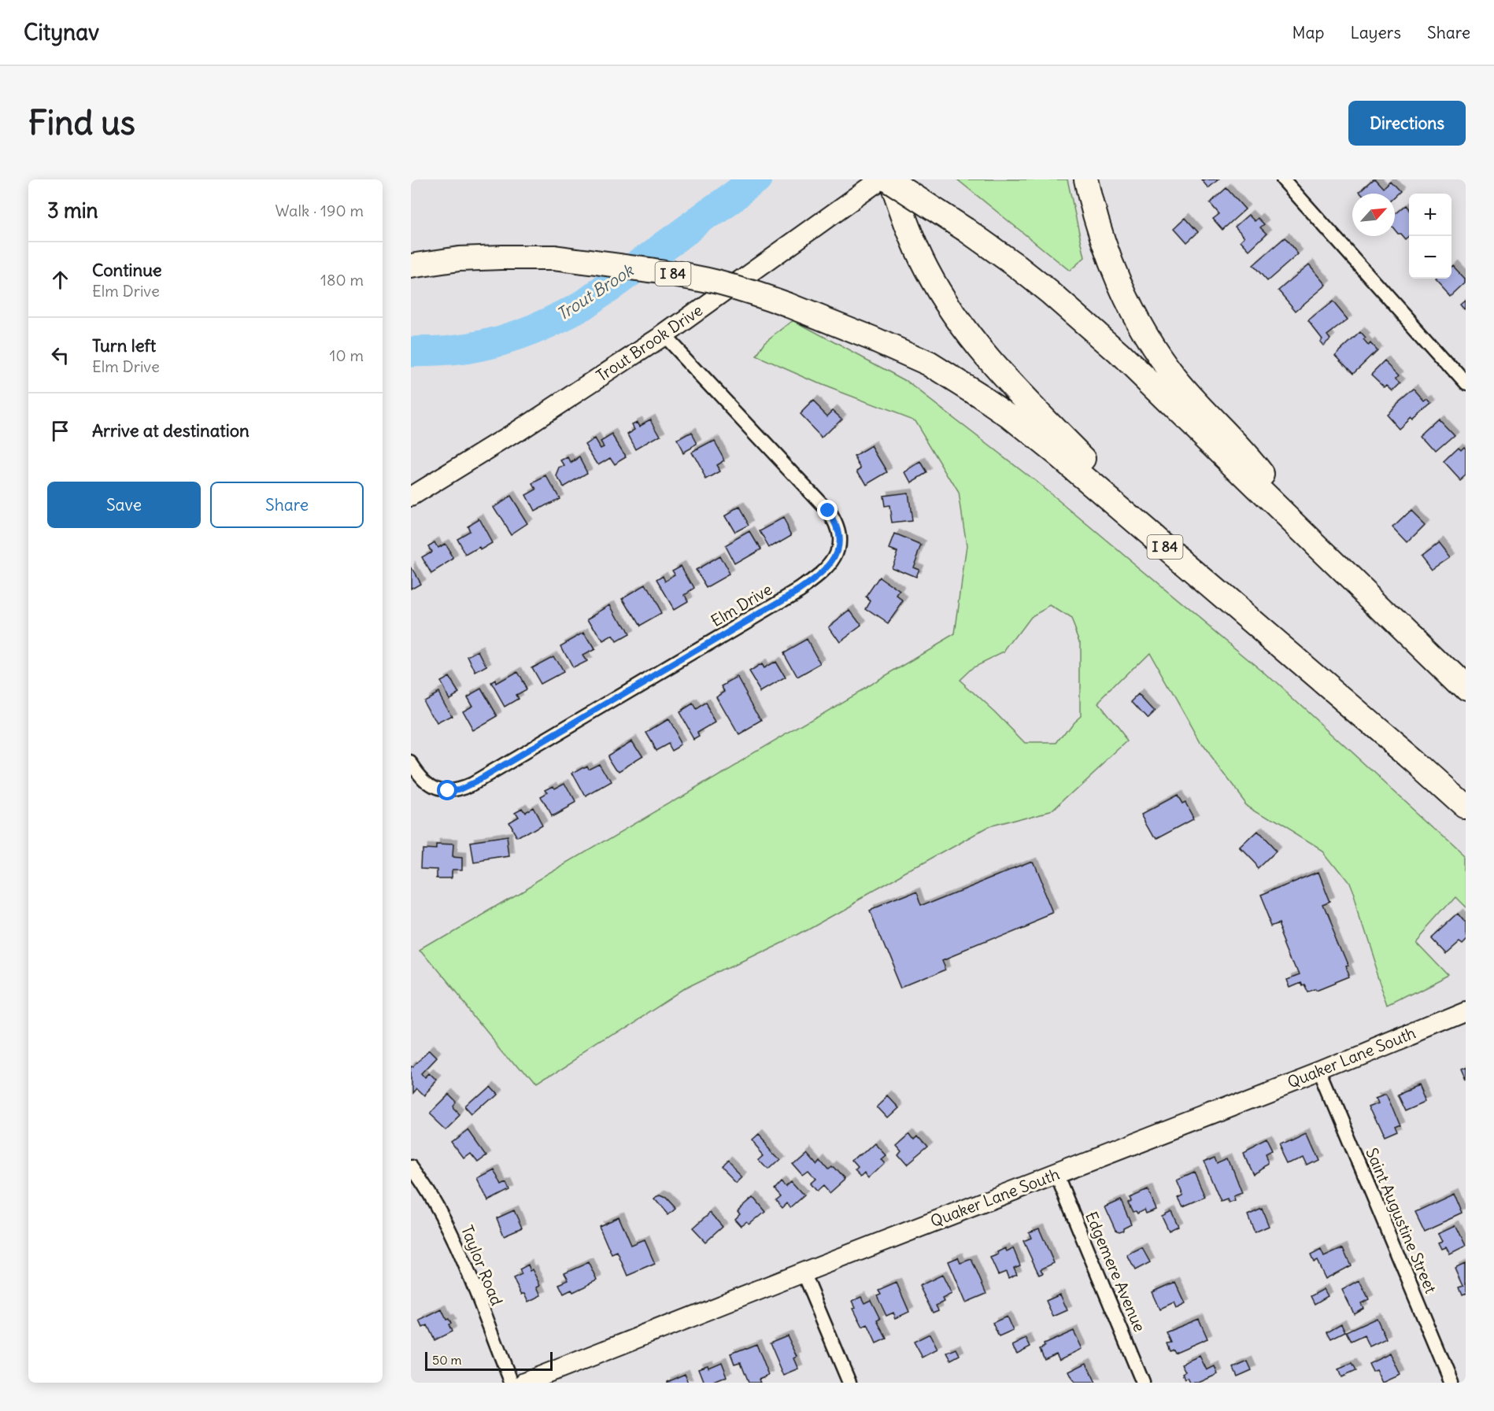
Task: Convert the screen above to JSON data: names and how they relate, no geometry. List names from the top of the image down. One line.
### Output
{"streets":{"highway":["I 84"],"main road":["Trout Brook Drive","Quaker Lane South"],"street":["Elm Drive","Saint Augustine Street","Taylor Road","Edgemere Avenue"]},"crossings":[["Trout Brook Drive","Elm Drive"],["Quaker Lane South","Saint Augustine Street"],["Quaker Lane South","Edgemere Avenue"]],"water":["Trout Brook"],"scale_bar":"50 m","north":"top right","page":{"header":"Citynav","nav":["Map","Layers","Share"],"buttons":["Directions",["Save","Share"]],"title":"Find us","heading":["3 min","Walk · 190 m"],"map_buttons":["+","−"],"list":[["Continue","Elm Drive","180 m"],["Turn left","Elm Drive","10 m"],"Arrive at destination"],"scale":"50 m"}}
